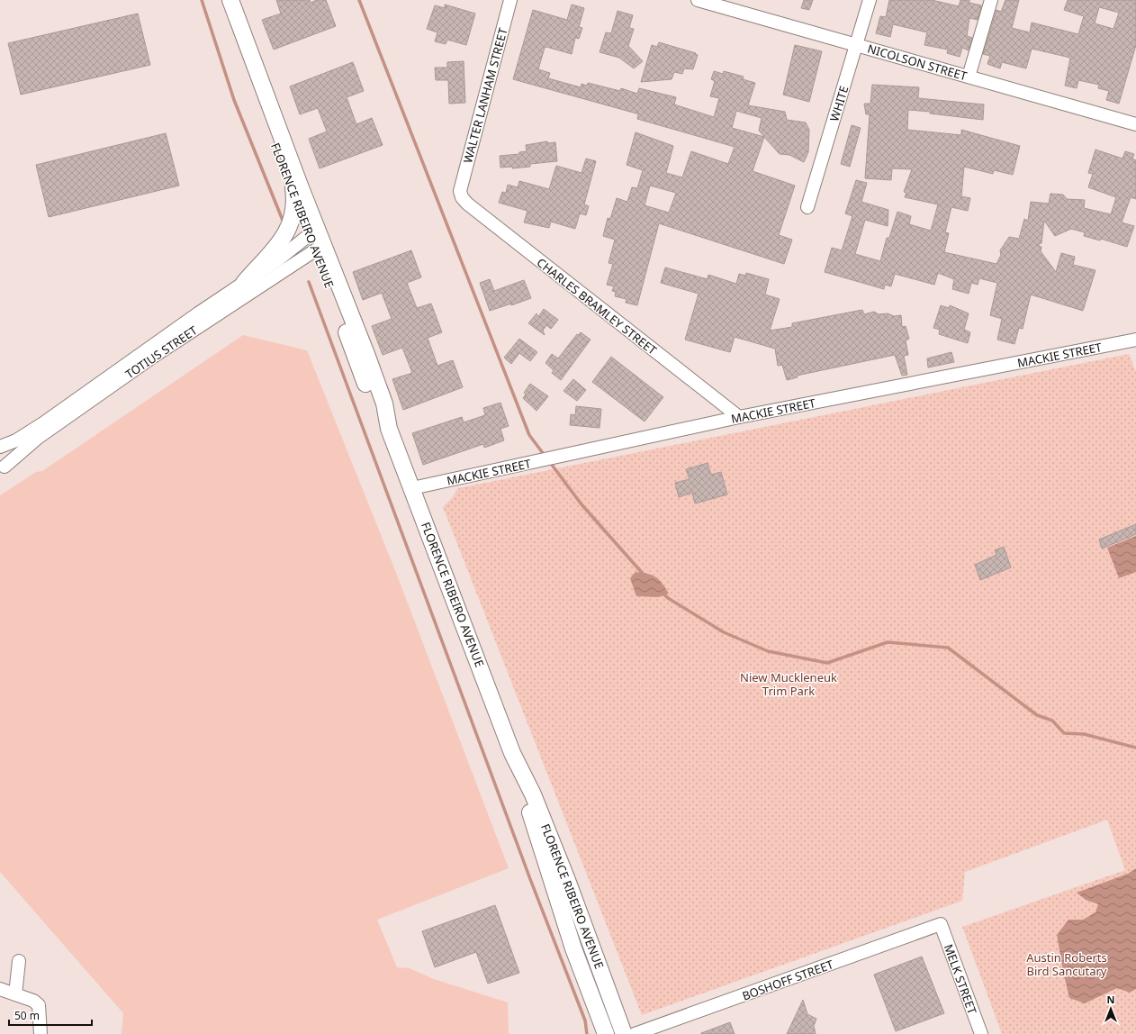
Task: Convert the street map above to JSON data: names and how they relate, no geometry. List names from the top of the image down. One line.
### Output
{"streets":{"main road":["FLORENCE RIBEIRO AVENUE"],"street":["NICOLSON STREET","WALTER LANHAM STREET","WHITE","CHARLES BRAMLEY STREET","TOTIUS STREET","MACKIE STREET","MELK STREET","BOSHOFF STREET"]},"crossings":[["NICOLSON STREET","WHITE"],["WALTER LANHAM STREET","CHARLES BRAMLEY STREET"],["FLORENCE RIBEIRO AVENUE","TOTIUS STREET"],["FLORENCE RIBEIRO AVENUE","MACKIE STREET"],["CHARLES BRAMLEY STREET","MACKIE STREET"],["MELK STREET","BOSHOFF STREET"]],"parks":["Niew Muckleneuk Trim Park","Austin Roberts Bird Sancutary"],"scale_bar":"50 m","north":"top"}
